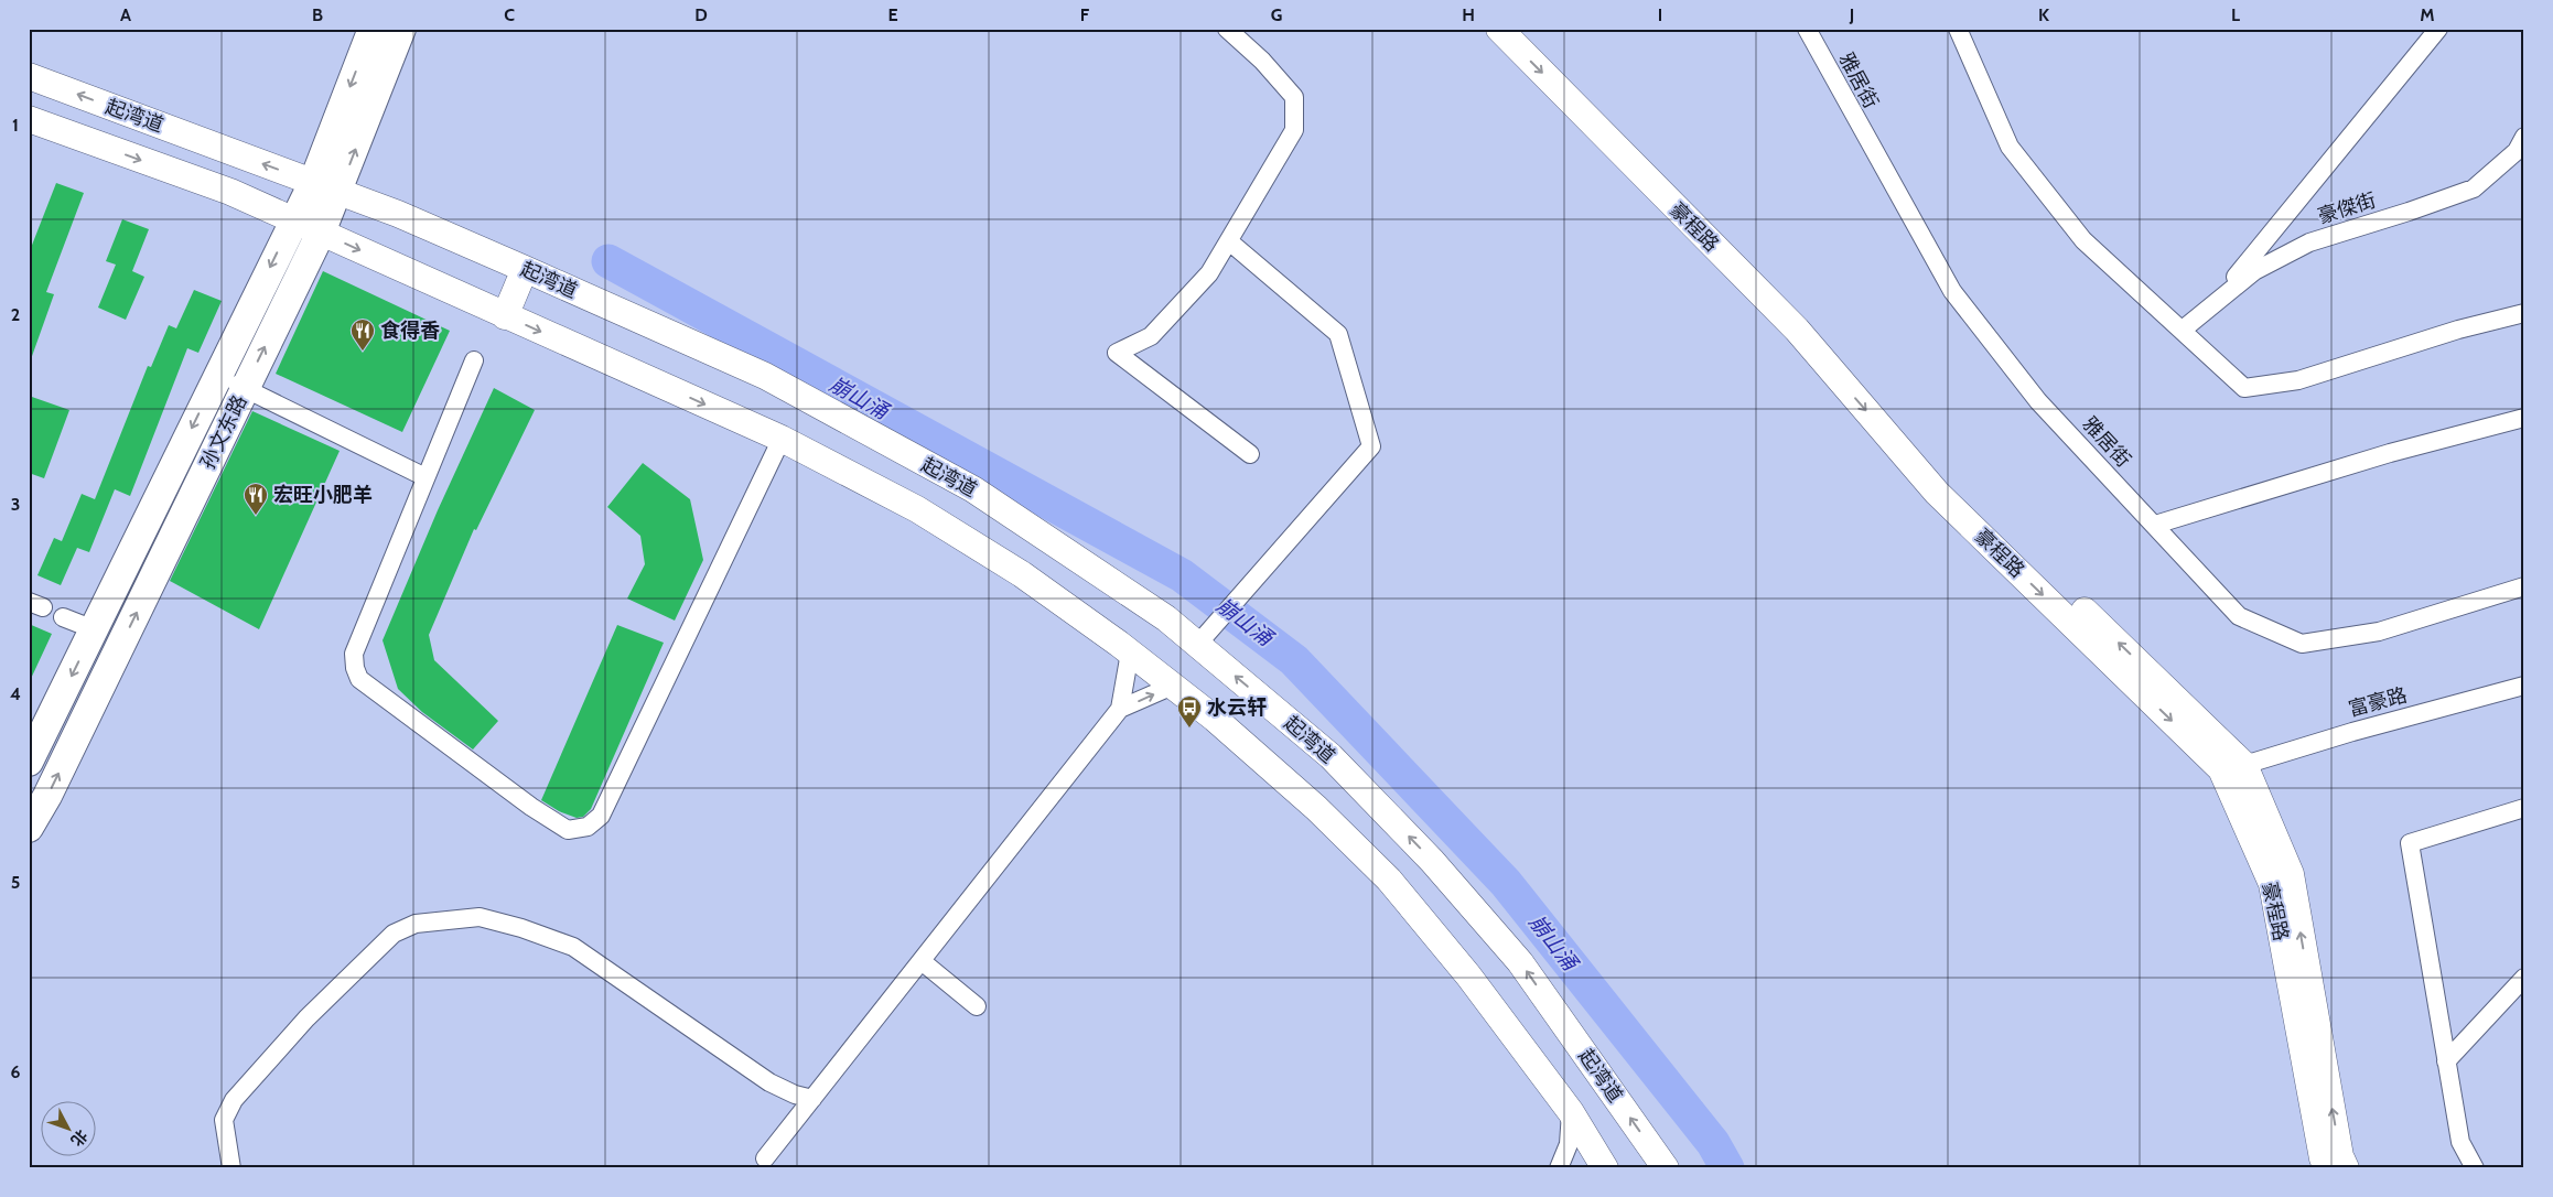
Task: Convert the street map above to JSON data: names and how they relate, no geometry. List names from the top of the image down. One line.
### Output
{"streets":{"main road":["起湾道","豪程路","孙文东路"],"street":["雅居街","豪傑街","富豪路"]},"crossings":[["起湾道","孙文东路"],["豪程路","富豪路"]],"water":["崩山涌"],"places":{"restaurant":["食得香","宏旺小肥羊"],"bus stop":["水云轩"]},"north":"bottom right","grid":{"columns":["A","B","C","D","E","F","G","H","I","J","K","L","M"],"rows":["1","2","3","4","5","6"]}}
